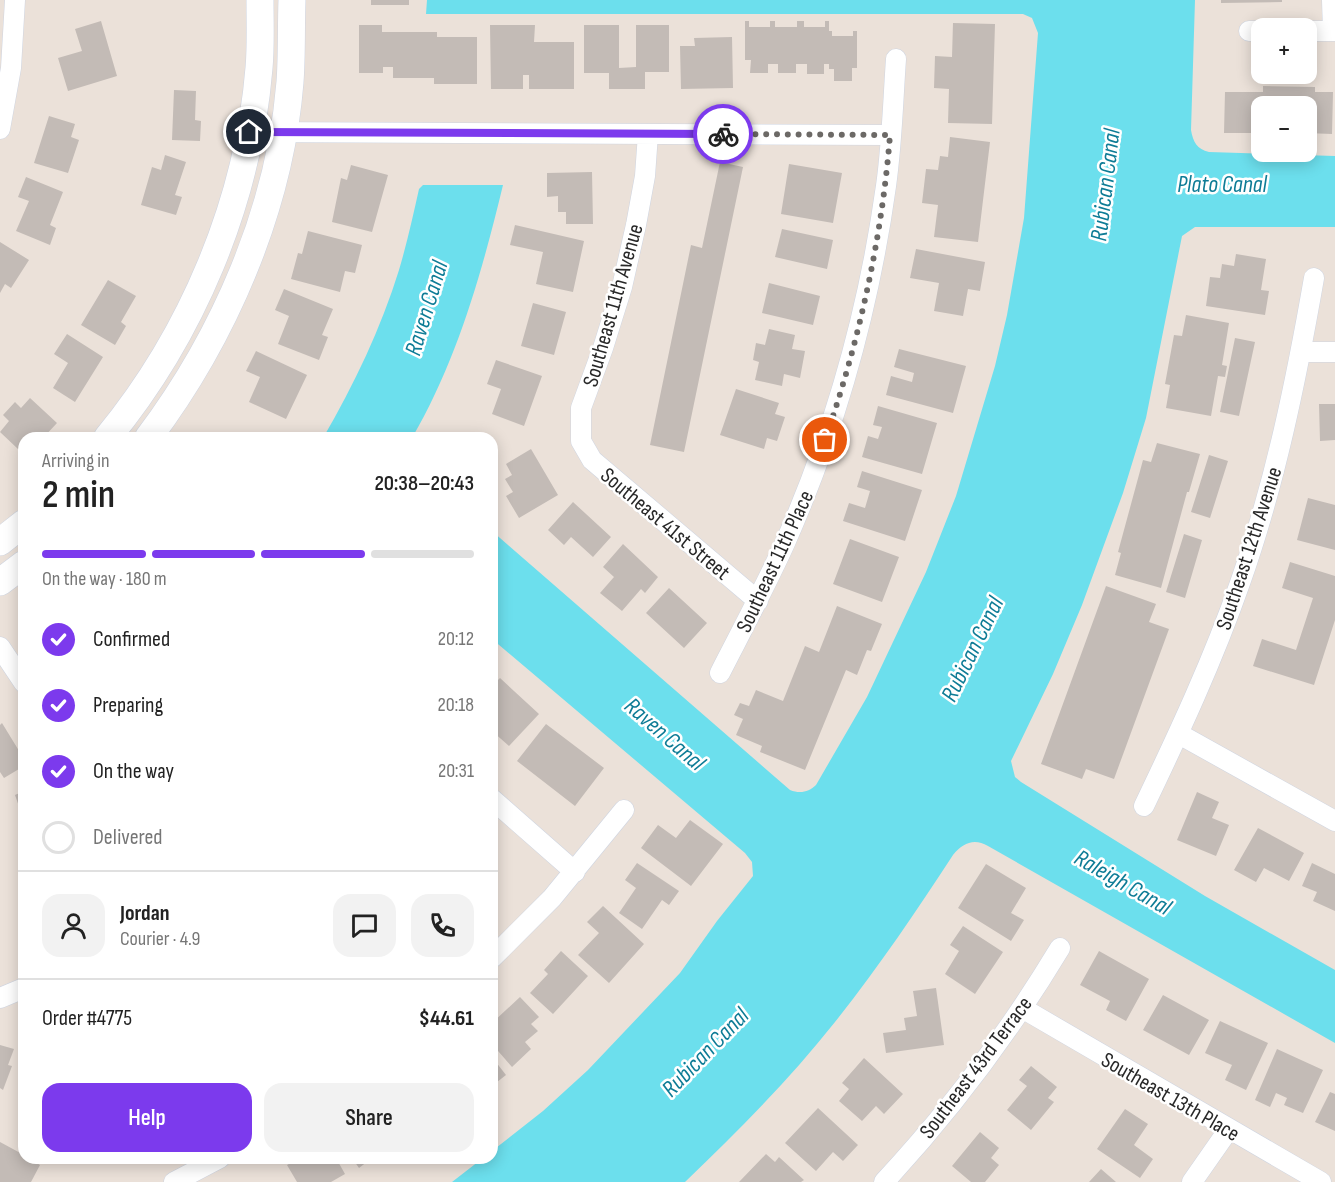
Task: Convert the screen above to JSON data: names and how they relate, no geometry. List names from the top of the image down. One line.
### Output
{"streets":{"street":["Southeast 11th Avenue","Southeast 41st Street","Southeast 12th Avenue","Southeast 11th Place","Southeast 43rd Terrace","Southeast 13th Place"]},"crossings":[["Southeast 11th Avenue","Southeast 41st Street"],["Southeast 41st Street","Southeast 11th Place"],["Southeast 43rd Terrace","Southeast 13th Place"]],"water":["Plato Canal","Rubican Canal","Raven Canal","Raleigh Canal"],"page":{"map_buttons":["+","−"],"heading":["2 min","Arriving in","20:38–20:43"],"panel":["Jordan","Courier · 4.9","Order #4775","$44.61"],"bar":"On the way · 180 m","list":[["Confirmed","20:12"],["Preparing","20:18"],["On the way","20:31"],"Delivered"],"buttons":["Help","Share"]}}
